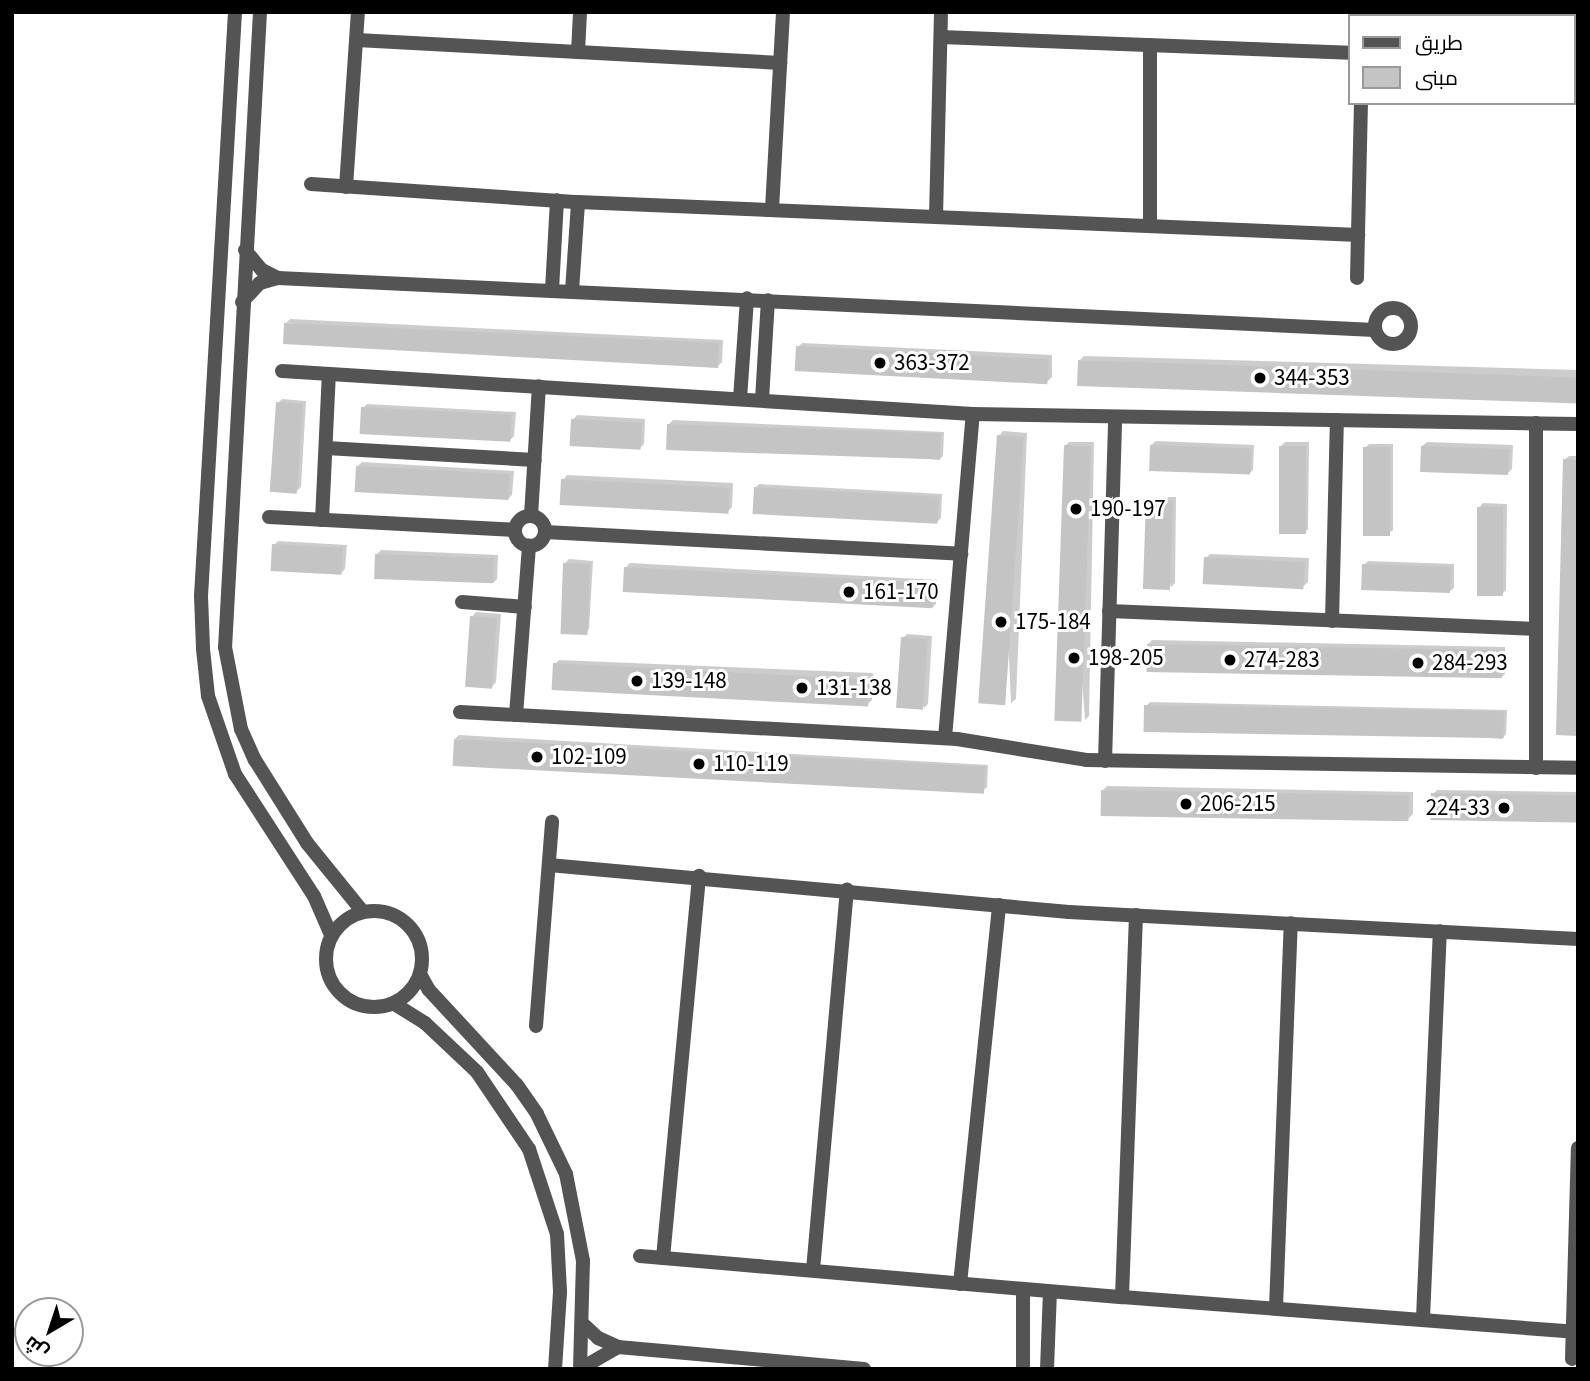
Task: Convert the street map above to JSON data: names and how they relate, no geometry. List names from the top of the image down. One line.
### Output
{"places":["363-372","344-353","190-197","161-170","175-184","198-205","274-283","284-293","139-148","131-138","102-109","110-119","206-215","224-33"],"legend":["طريق","مبنى"],"north":"bottom left"}
